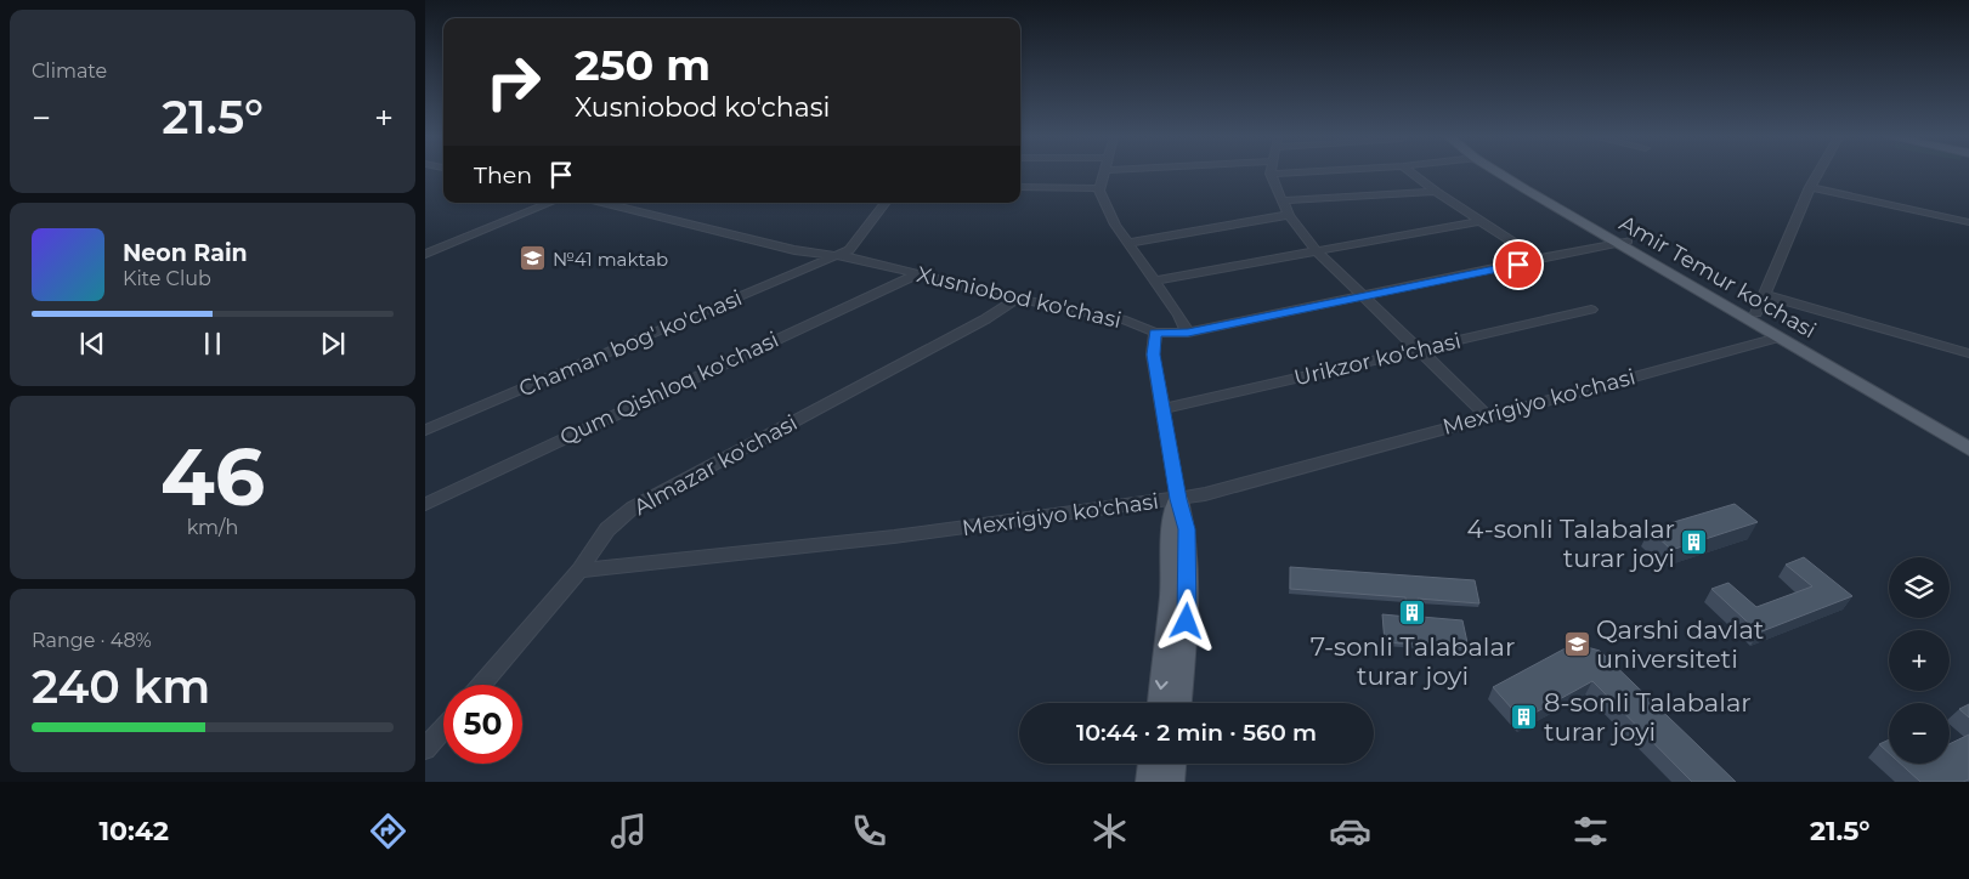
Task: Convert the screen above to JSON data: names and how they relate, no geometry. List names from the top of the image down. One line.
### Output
{"streets":{"main road":["Amir Temur ko'chasi"],"street":["Xusniobod ko'chasi","Chaman bog' ko'chasi","Urikzor ko'chasi","Qum Qishloq ko'chasi","Mexrigiyo ko'chasi","Almazar ko'chasi"]},"crossings":[["Amir Temur ko'chasi","Xusniobod ko'chasi"],["Amir Temur ko'chasi","Mexrigiyo ko'chasi"],["Xusniobod ko'chasi","Chaman bog' ko'chasi"],["Xusniobod ko'chasi","Qum Qishloq ko'chasi"],["Xusniobod ko'chasi","Almazar ko'chasi"],["Mexrigiyo ko'chasi","Almazar ko'chasi"]],"places":{"school or university":["№41 maktab","Qarshi davlat universiteti"],"building":["4-sonli Talabalar turar joyi","7-sonli Talabalar turar joyi","8-sonli Talabalar turar joyi"]},"page":{"tile":["Climate",["46","km/h"],["Range · 48%","240 km"]],"turn":["250 m","Xusniobod ko'chasi"],"heat":["−","21.5°","+"],"then":"Then","song":["Neon Rain","Kite Club"],"map_buttons":["+","−"],"limit":"50","trip":"10:44 · 2 min · 560 m","tabs":["10:42","21.5°"]}}
